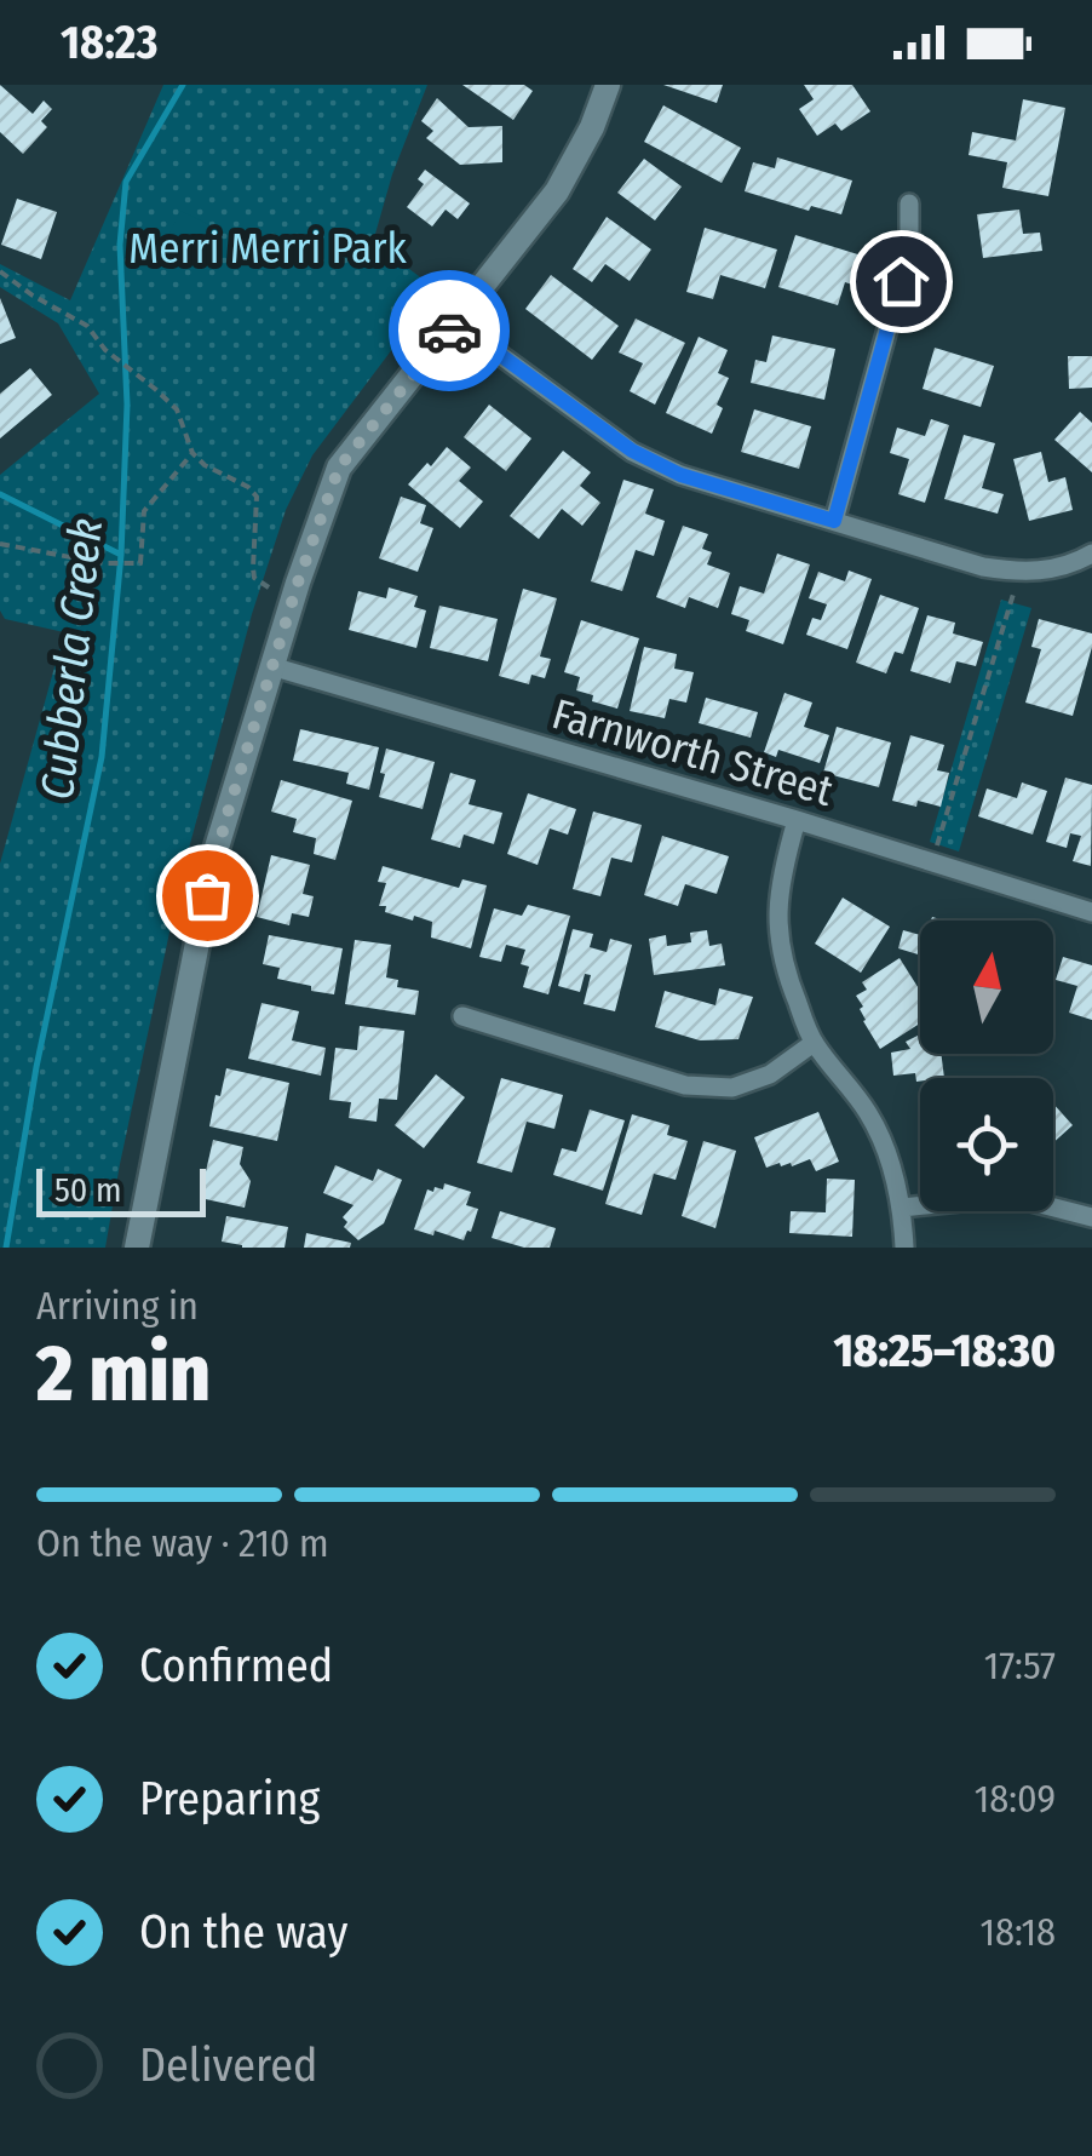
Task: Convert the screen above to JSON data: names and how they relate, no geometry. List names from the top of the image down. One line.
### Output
{"streets":{"street":["Farnworth Street"]},"water":["Cubberla Creek"],"parks":["Merri Merri Park"],"scale_bar":"50 m","north":"top","page":{"status":"18:23","scale":"50 m","heading":["2 min","Arriving in","18:25–18:30"],"bar":"On the way · 210 m","list":[["Confirmed","17:57"],["Preparing","18:09"],["On the way","18:18"],"Delivered"]}}
